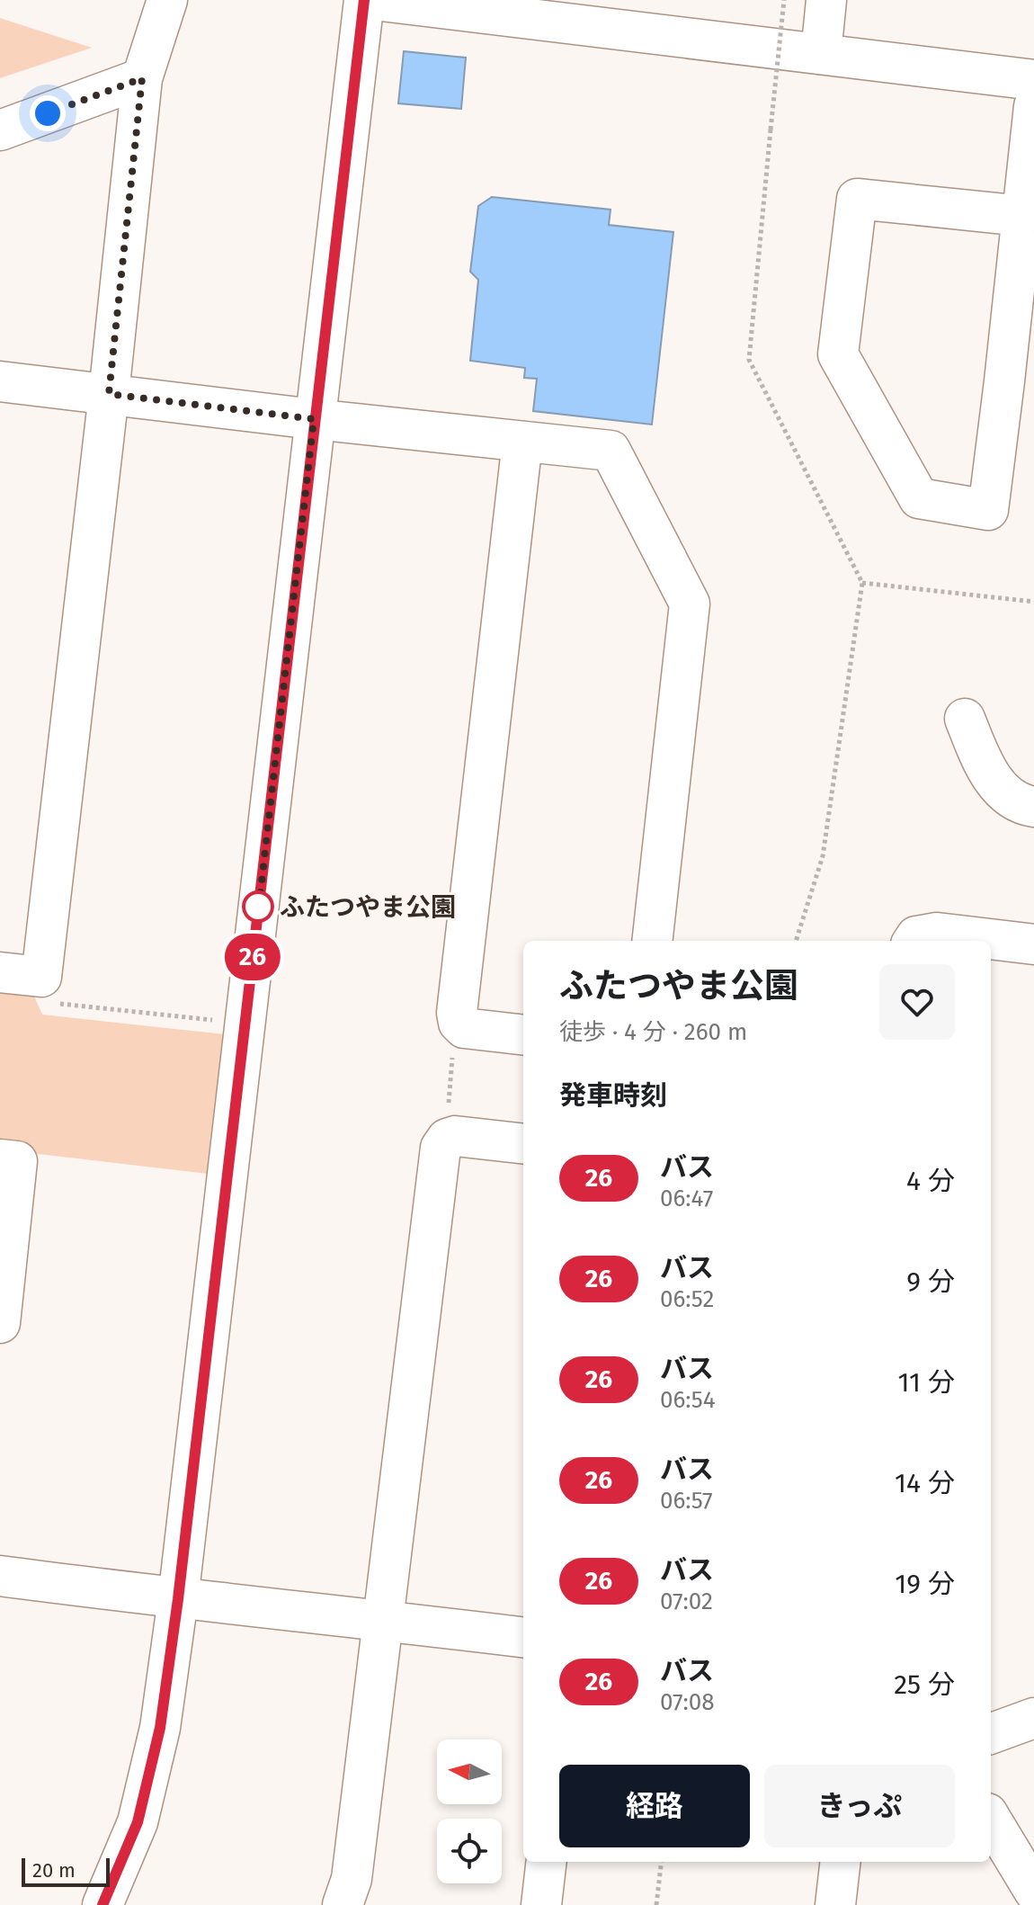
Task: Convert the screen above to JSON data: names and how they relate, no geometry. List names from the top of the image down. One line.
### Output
{"places":["ふたつやま公園"],"lines":["bus line 26"],"scale_bar":"20 m","north":"left","page":{"on_map":"26","heading":[["ふたつやま公園","徒歩 · 4 分 · 260 m"],"発車時刻"],"list":[{"mark":"26","name":"バス","note":"06:47","value":"4 分"},{"mark":"26","name":"バス","note":"06:52","value":"9 分"},{"mark":"26","name":"バス","note":"06:54","value":"11 分"},{"mark":"26","name":"バス","note":"06:57","value":"14 分"},{"mark":"26","name":"バス","note":"07:02","value":"19 分"},{"mark":"26","name":"バス","note":"07:08","value":"25 分"}],"buttons":["経路","きっぷ"],"scale":"20 m"}}
